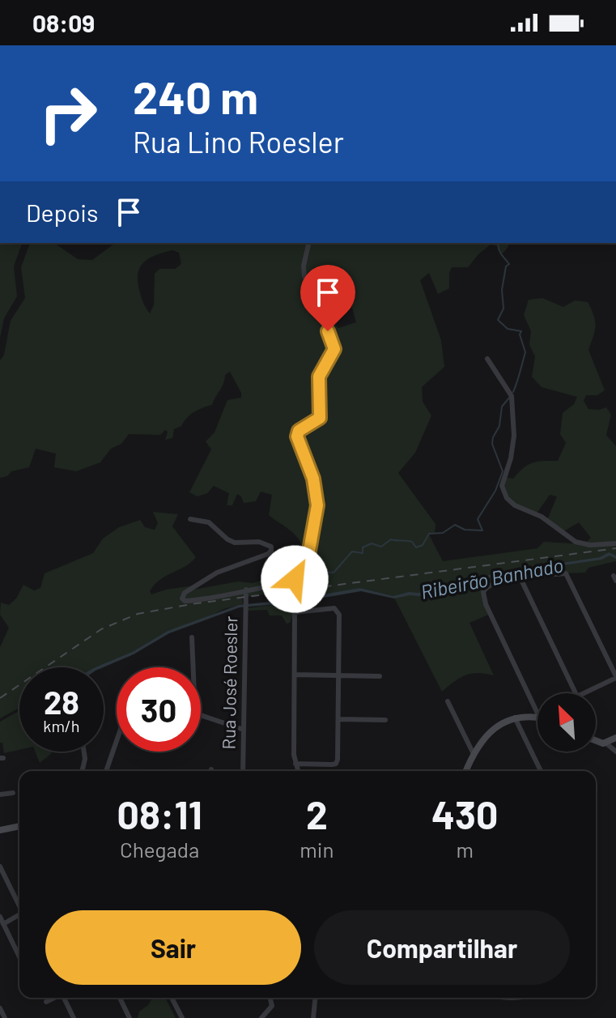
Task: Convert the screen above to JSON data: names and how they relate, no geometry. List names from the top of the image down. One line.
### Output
{"streets":{"street":["Rua José Roesler"]},"water":["Ribeirão Banhado"],"north":"top left","page":{"status":"08:09","turn":["240 m","Rua Lino Roesler"],"then":"Depois","speed":"28 km/h","limit":"30","eta":["08:11","Chegada","2","min","430","m"],"buttons":["Sair","Compartilhar"]}}
